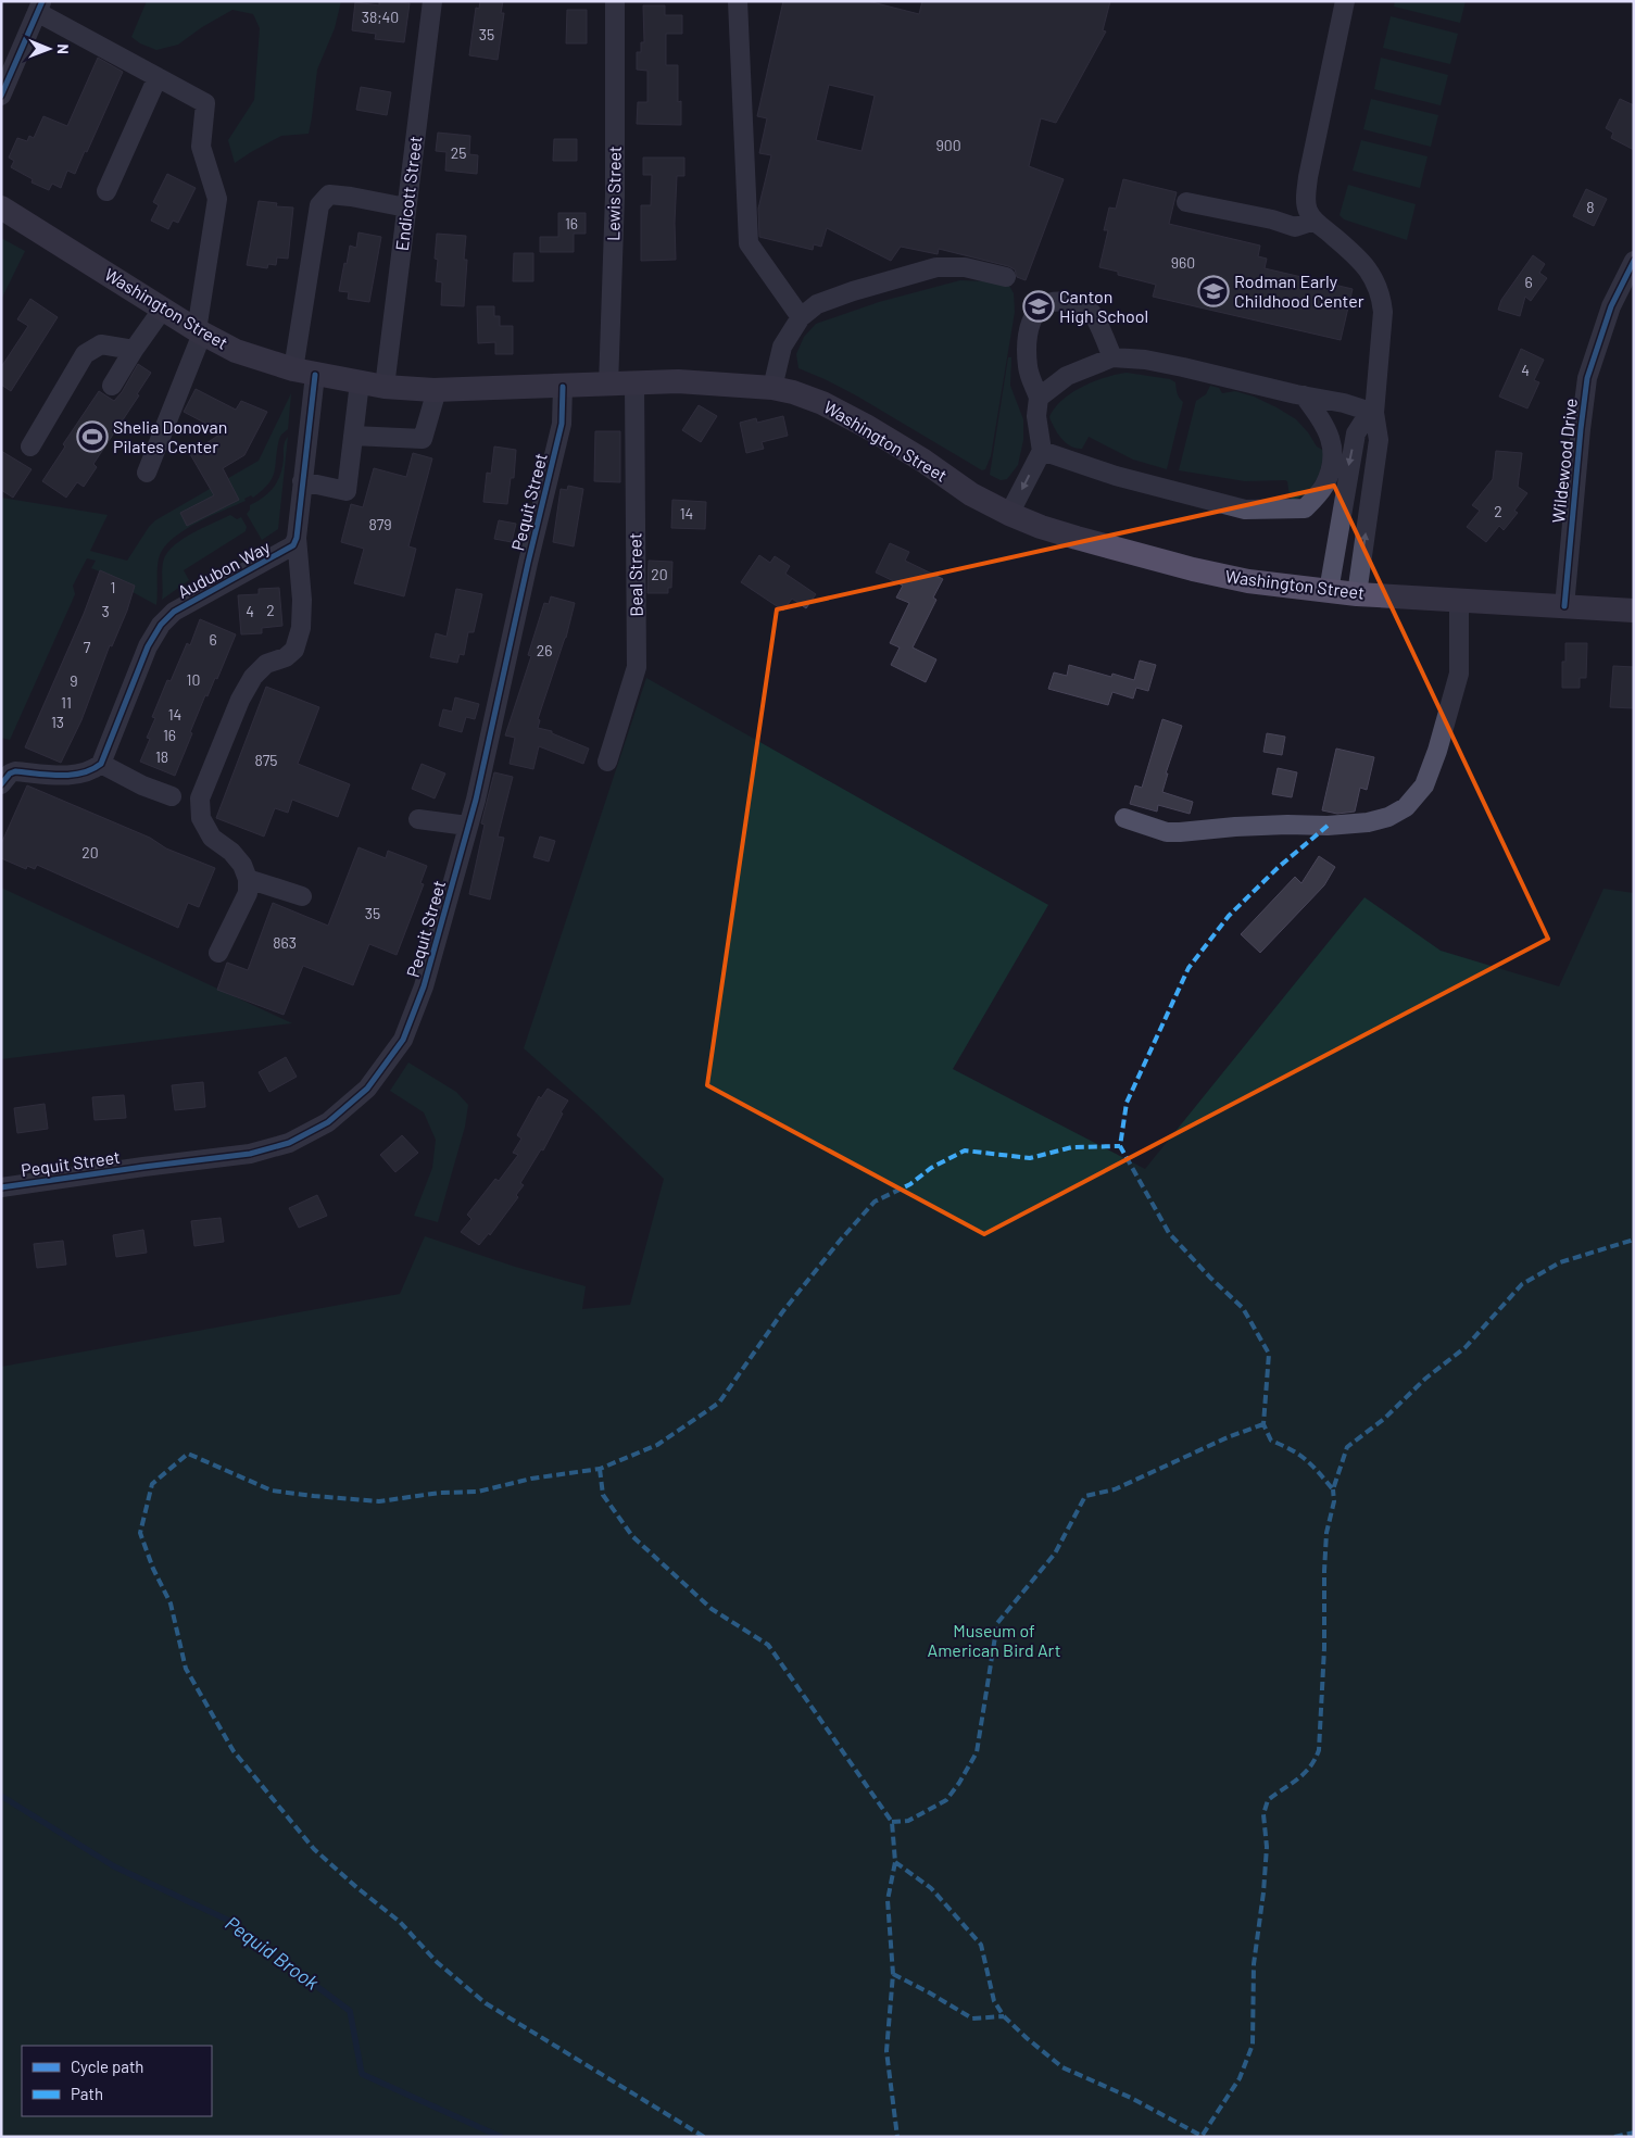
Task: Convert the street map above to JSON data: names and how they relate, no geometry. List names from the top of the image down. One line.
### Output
{"streets":{"main road":["Washington Street"],"street":["Endicott Street","Lewis Street","Wildewood Drive","Pequit Street","Audubon Way","Beal Street"]},"crossings":[["Endicott Street","Washington Street"],["Lewis Street","Washington Street"],["Washington Street","Wildewood Drive"],["Washington Street","Pequit Street"],["Washington Street","Beal Street"]],"water":["Pequid Brook"],"parks":["Museum of American Bird Art"],"places":{"school or university":["Rodman Early Childhood Center","Canton High School"],"sports":["Shelia Donovan Pilates Center"]},"house_numbers":["38;40","35","900","25","8","16","960","6","4","2","14","879","20","1","2","3","4","6","7","26","10","9","11","14","13","16","18","875","20","35","863"],"legend":["Cycle path","Path"],"north":"right"}
